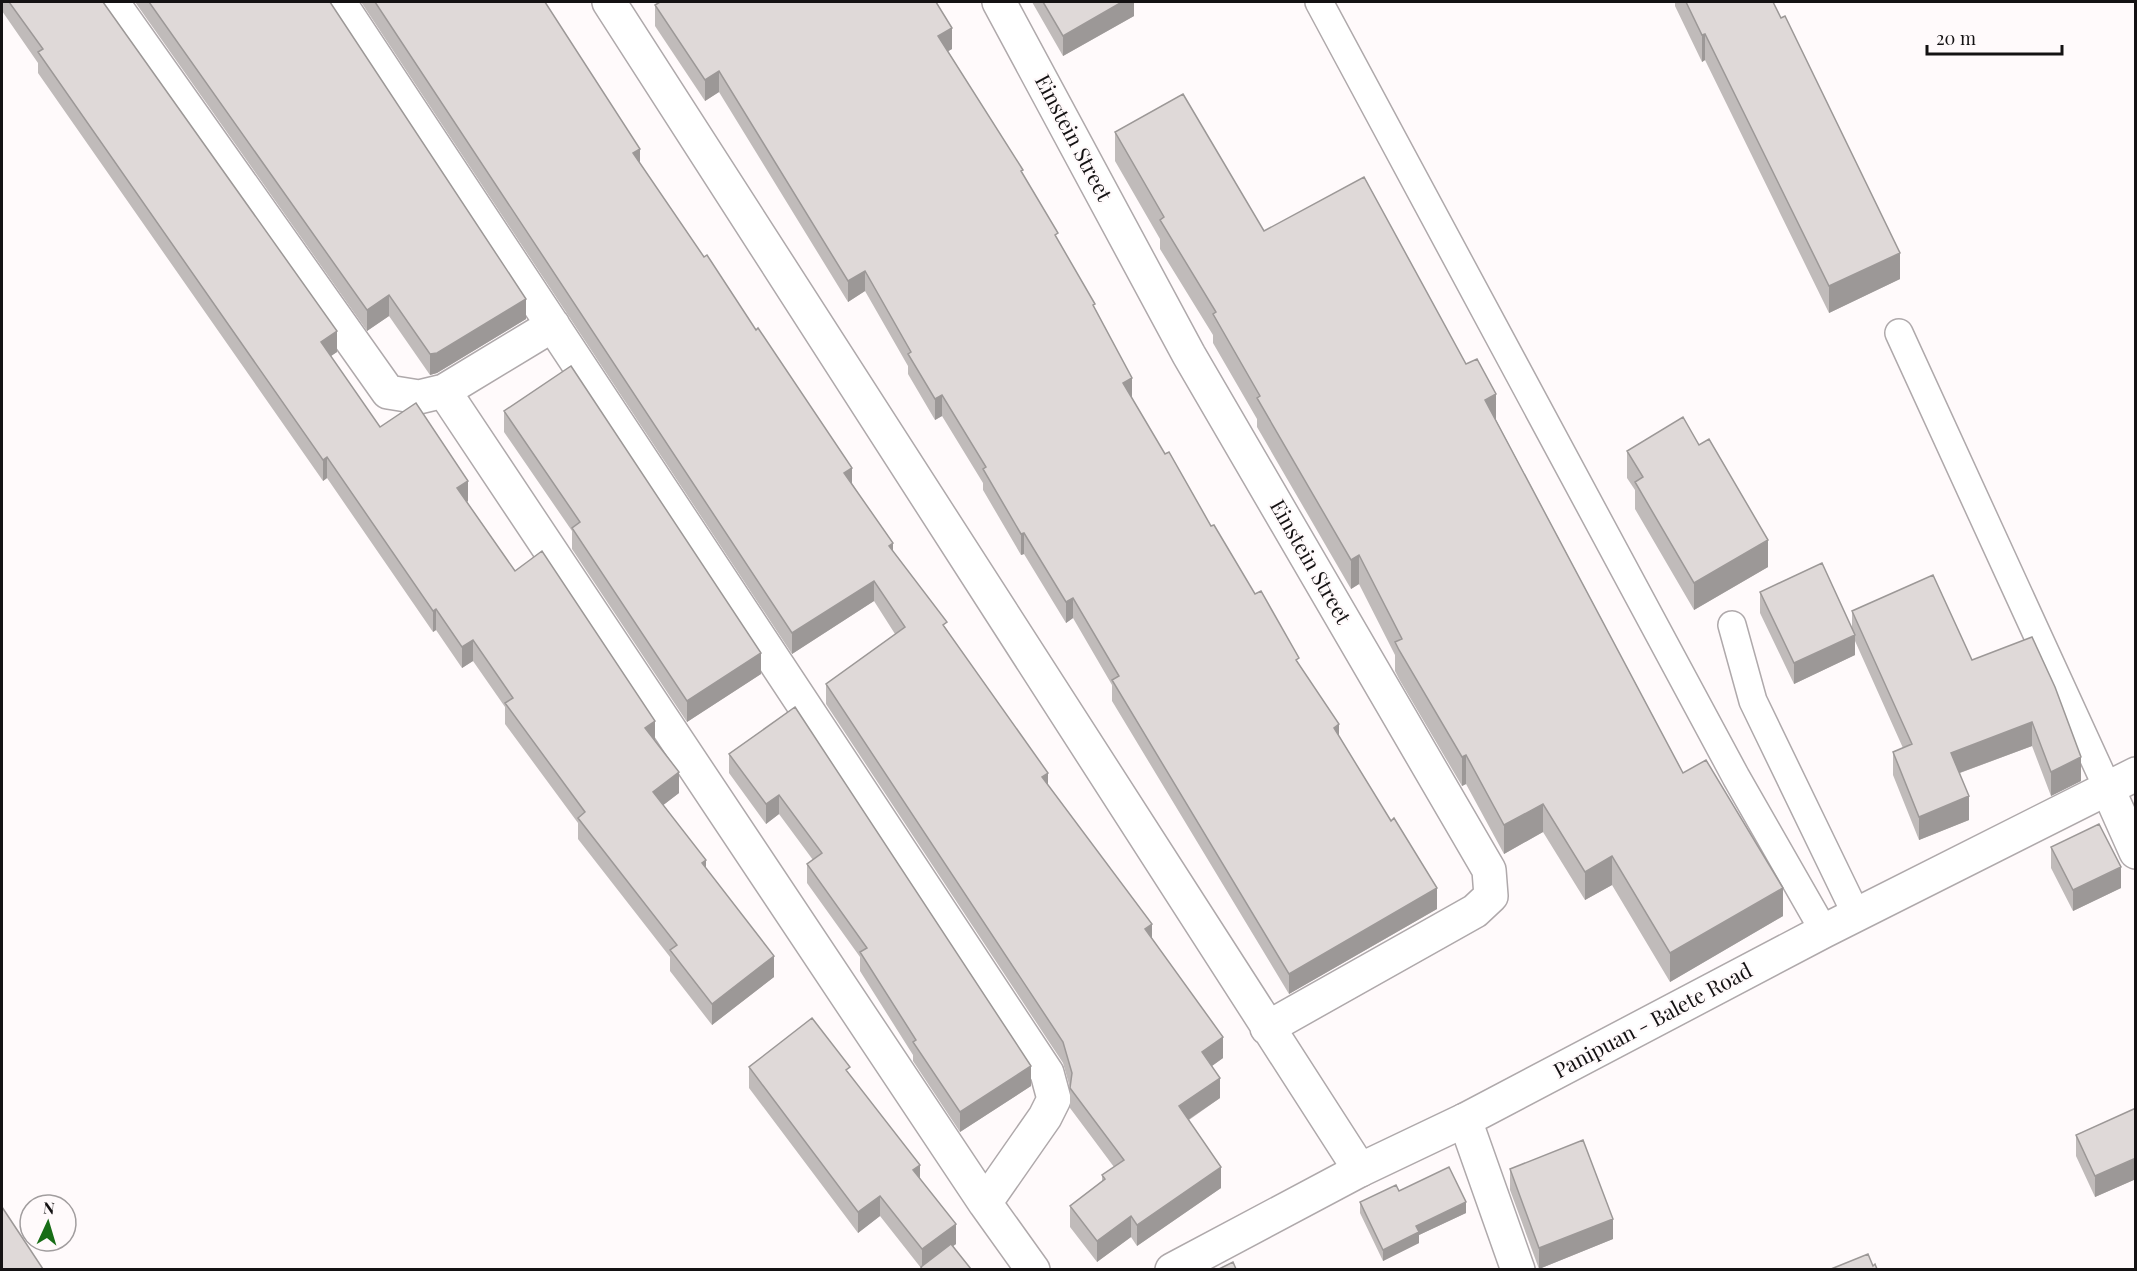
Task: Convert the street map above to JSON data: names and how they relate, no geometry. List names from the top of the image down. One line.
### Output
{"streets":{"street":["Einstein Street","Panipuan - Balete Road"]},"scale_bar":"20 m","north":"top"}
